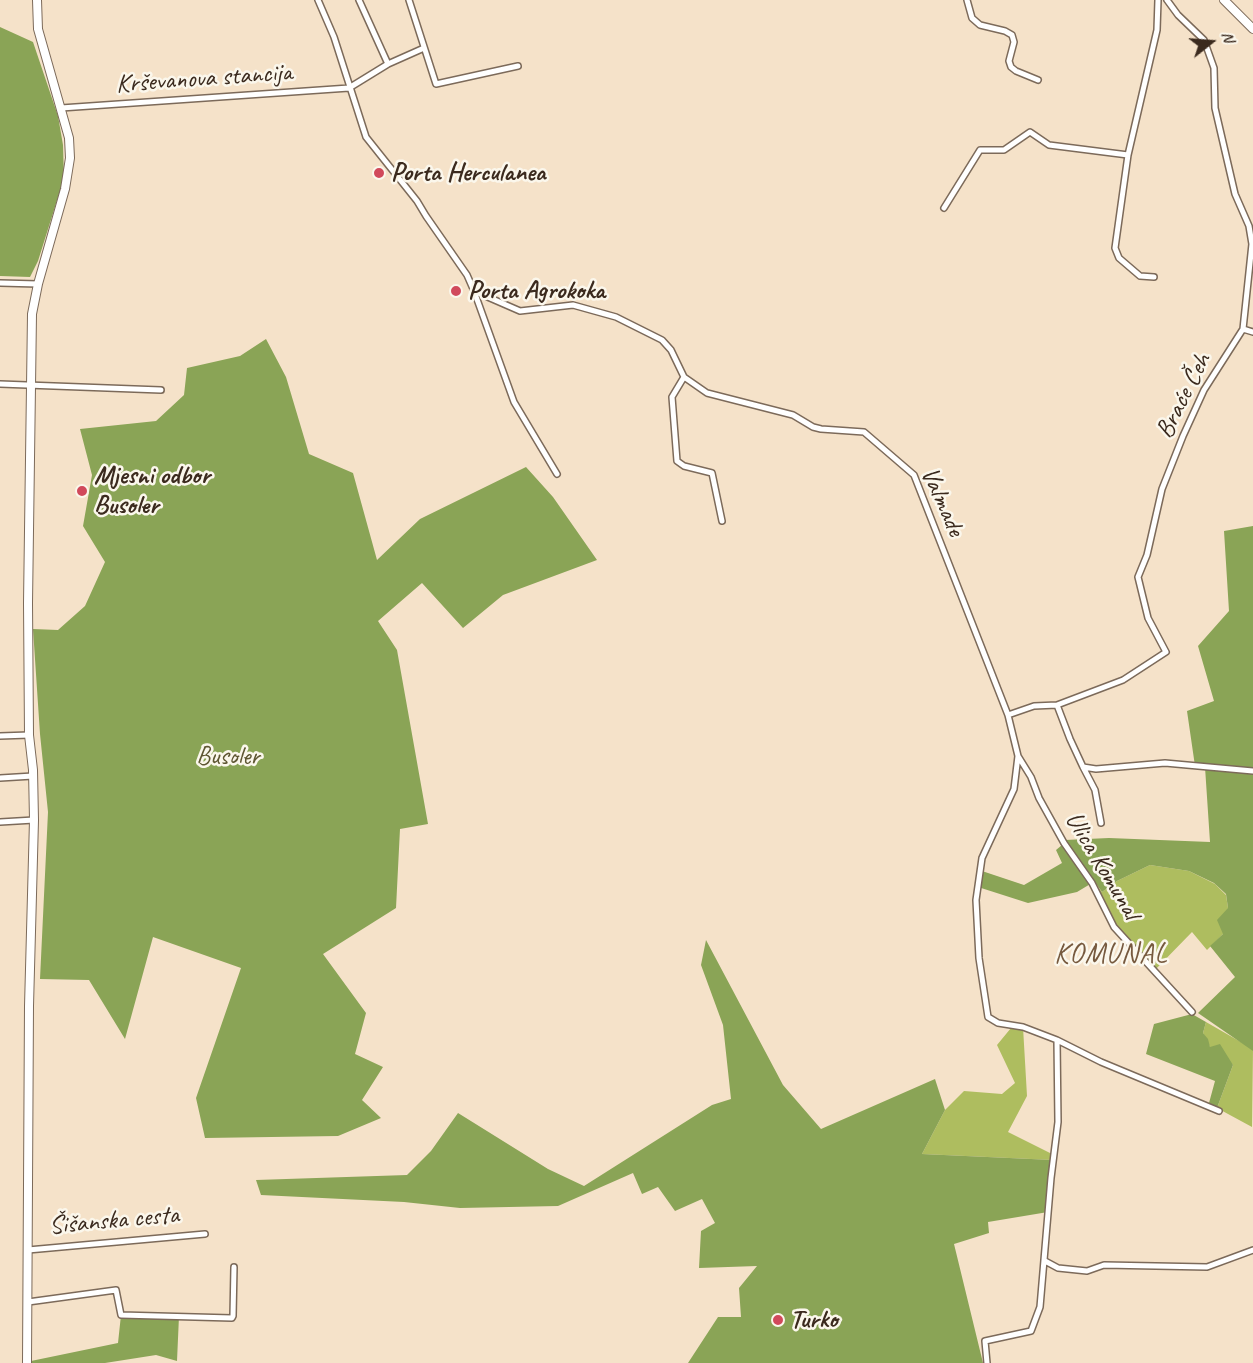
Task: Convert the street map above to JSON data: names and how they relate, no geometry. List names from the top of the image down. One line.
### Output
{"streets":{"main road":["Šišanska cesta"],"street":["Krševanova stancija","Braće Čeh","Valmade","Ulica Komunal"]},"crossings":[["Krševanova stancija","Šišanska cesta"],["Braće Čeh","Valmade"],["Braće Čeh","Ulica Komunal"],["Valmade","Ulica Komunal"]],"districts":["KOMUNAL"],"parks":["Busoler"],"places":["Porta Herculanea","Porta Agrokoka","Mjesni odbor Busoler","Turko"],"north":"right"}
